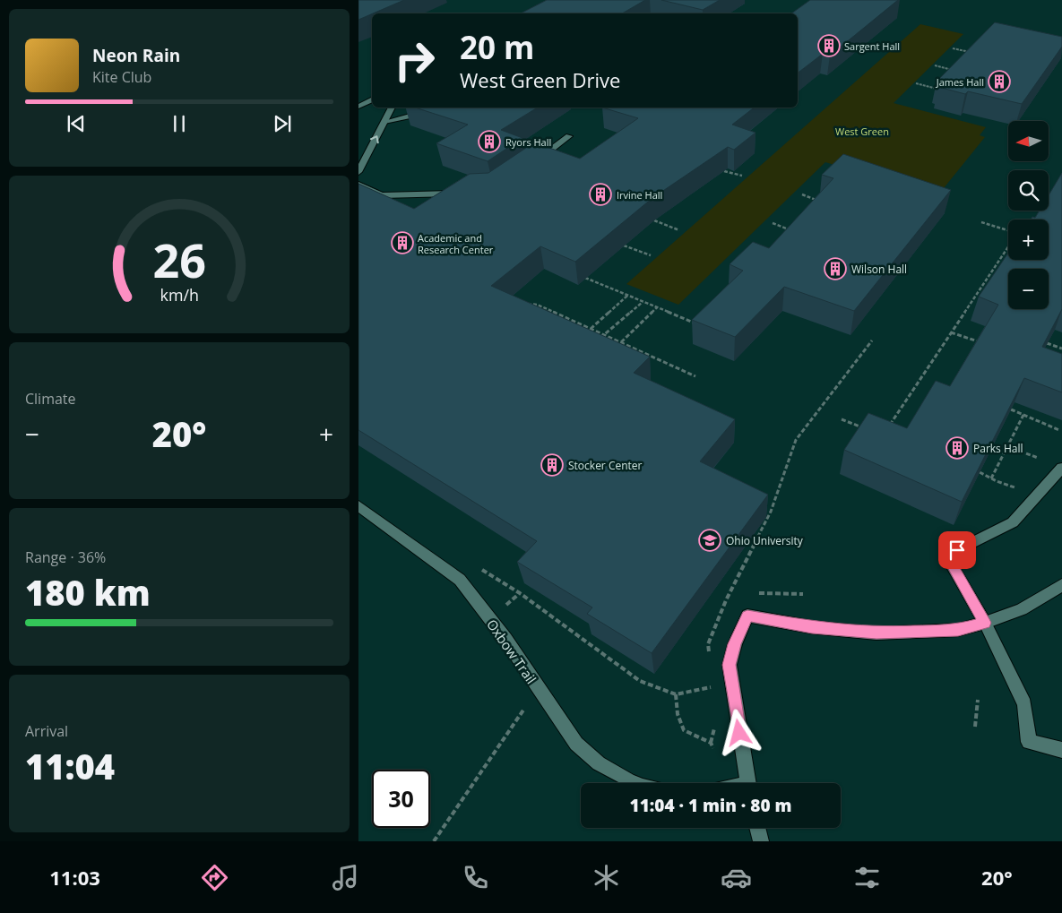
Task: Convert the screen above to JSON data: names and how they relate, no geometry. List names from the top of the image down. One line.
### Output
{"streets":{"street":["Oxbow Trail"]},"parks":["West Green"],"places":{"building":["Sargent Hall","James Hall","Ryors Hall","Irvine Hall","Academic and Research Center","Wilson Hall","Parks Hall","Stocker Center"],"school or university":["Ohio University"]},"north":"left","page":{"turn":["20 m","West Green Drive"],"song":["Neon Rain","Kite Club"],"map_buttons":["+","−"],"tile":["Climate",["Range · 36%","180 km"],["Arrival","11:04"]],"heat":["−","20°","+"],"limit":"30","trip":"11:04 · 1 min · 80 m","tabs":["11:03","20°"],"gauge":["26","km/h"]}}
